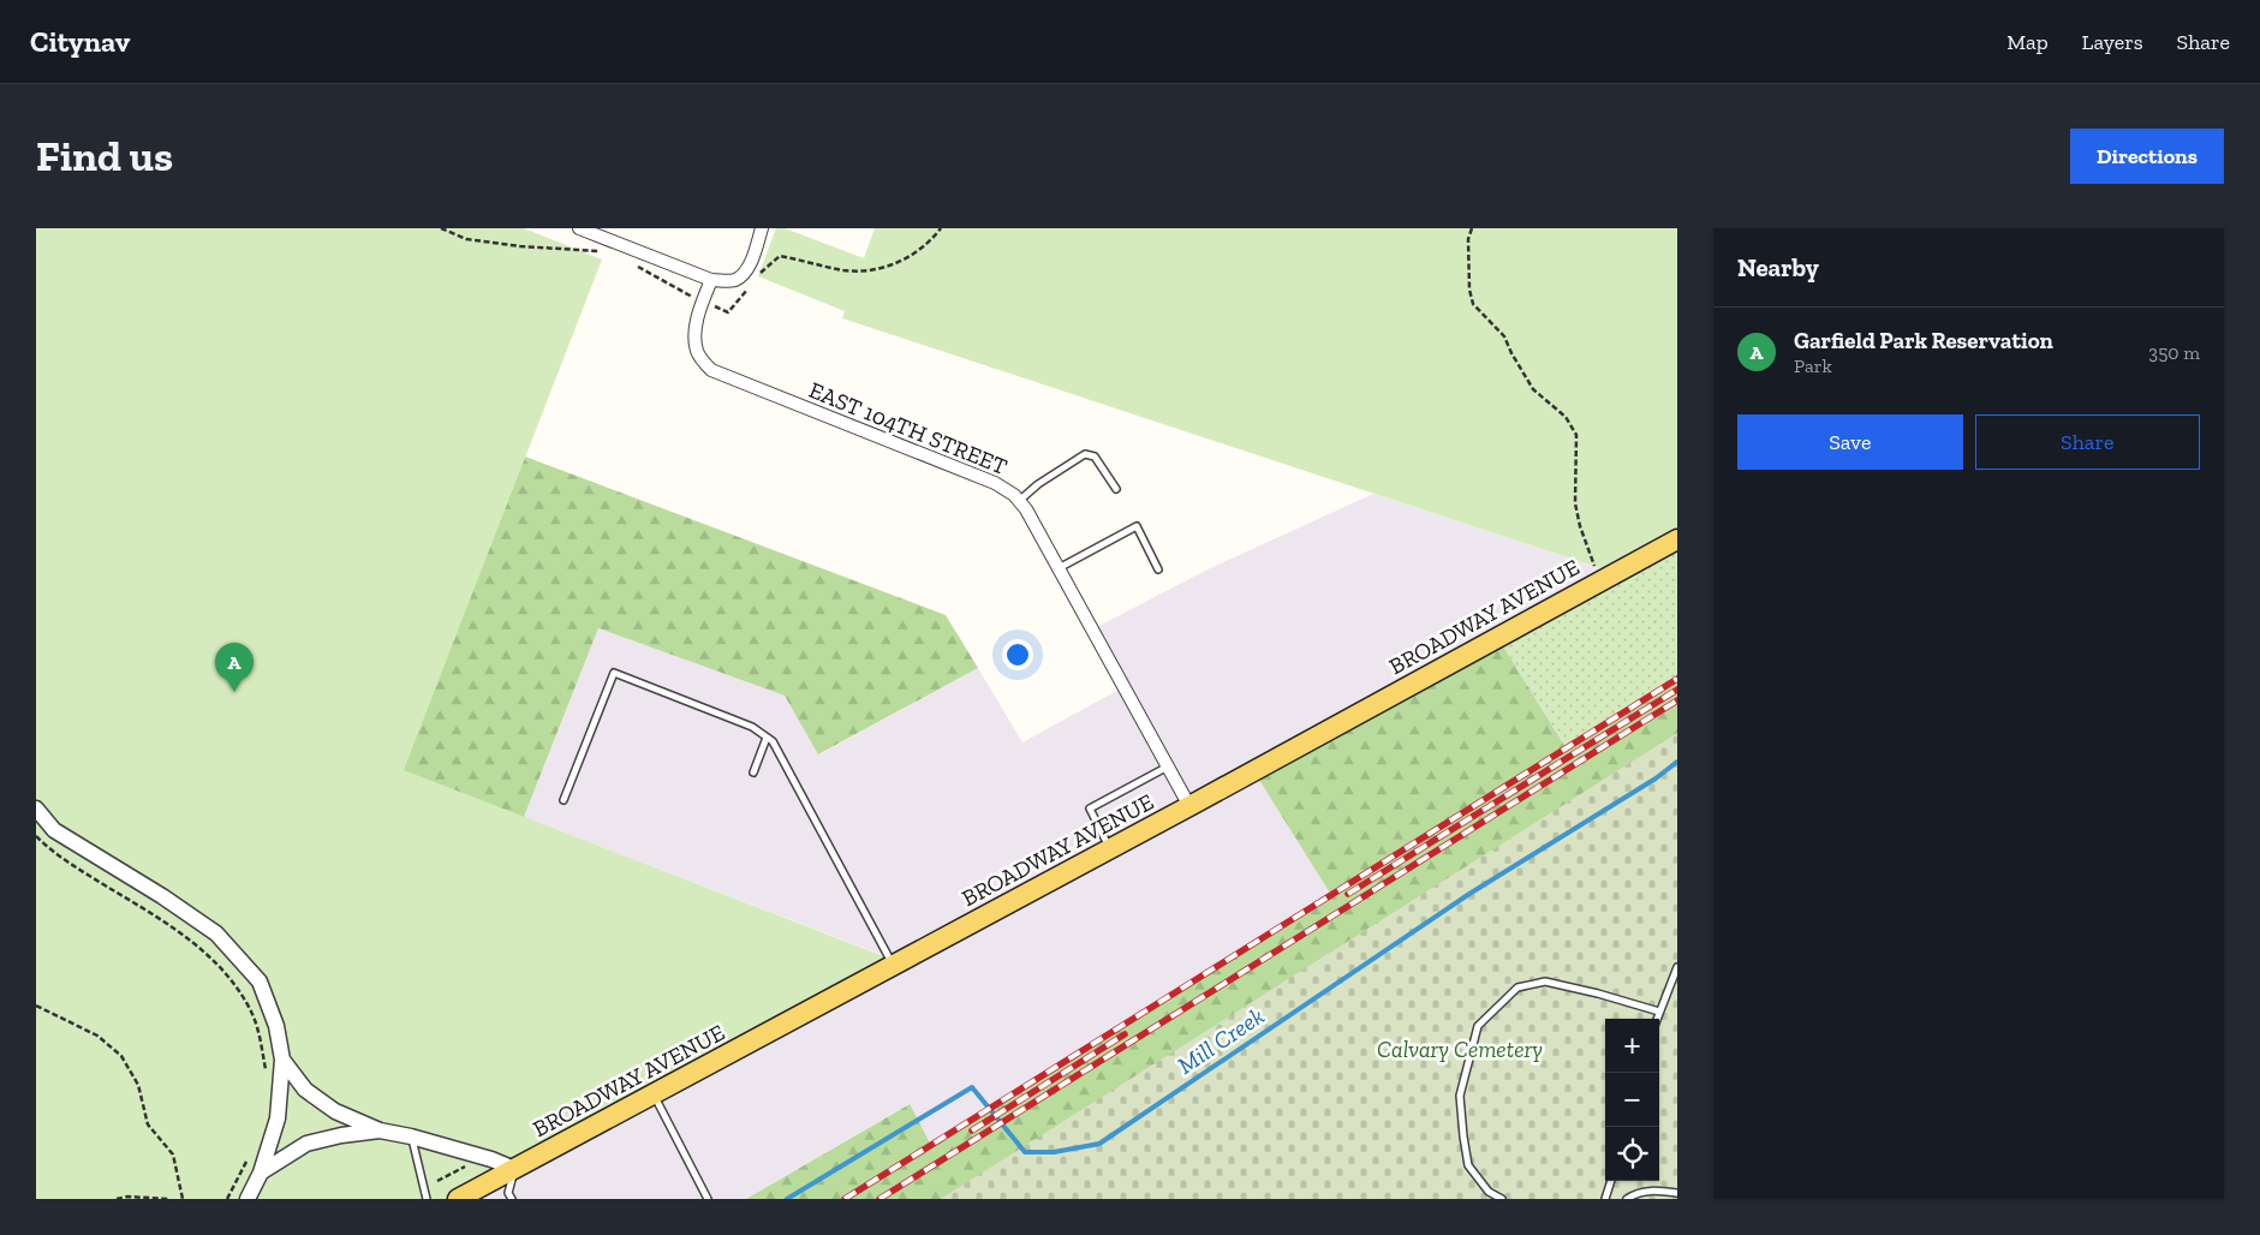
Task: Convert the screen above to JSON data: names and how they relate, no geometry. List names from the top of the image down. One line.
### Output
{"streets":{"main road":["BROADWAY AVENUE"],"street":["EAST 104TH STREET"]},"crossings":[["EAST 104TH STREET","BROADWAY AVENUE"]],"water":["Mill Creek"],"parks":["Calvary Cemetery"],"page":{"header":"Citynav","nav":["Map","Layers","Share"],"buttons":["Directions",["Save","Share"]],"title":"Find us","heading":"Nearby","list":[{"mark":"A","name":"Garfield Park Reservation","note":"Park","value":"350 m"}],"pins":"A","map_buttons":["+","−"]}}
